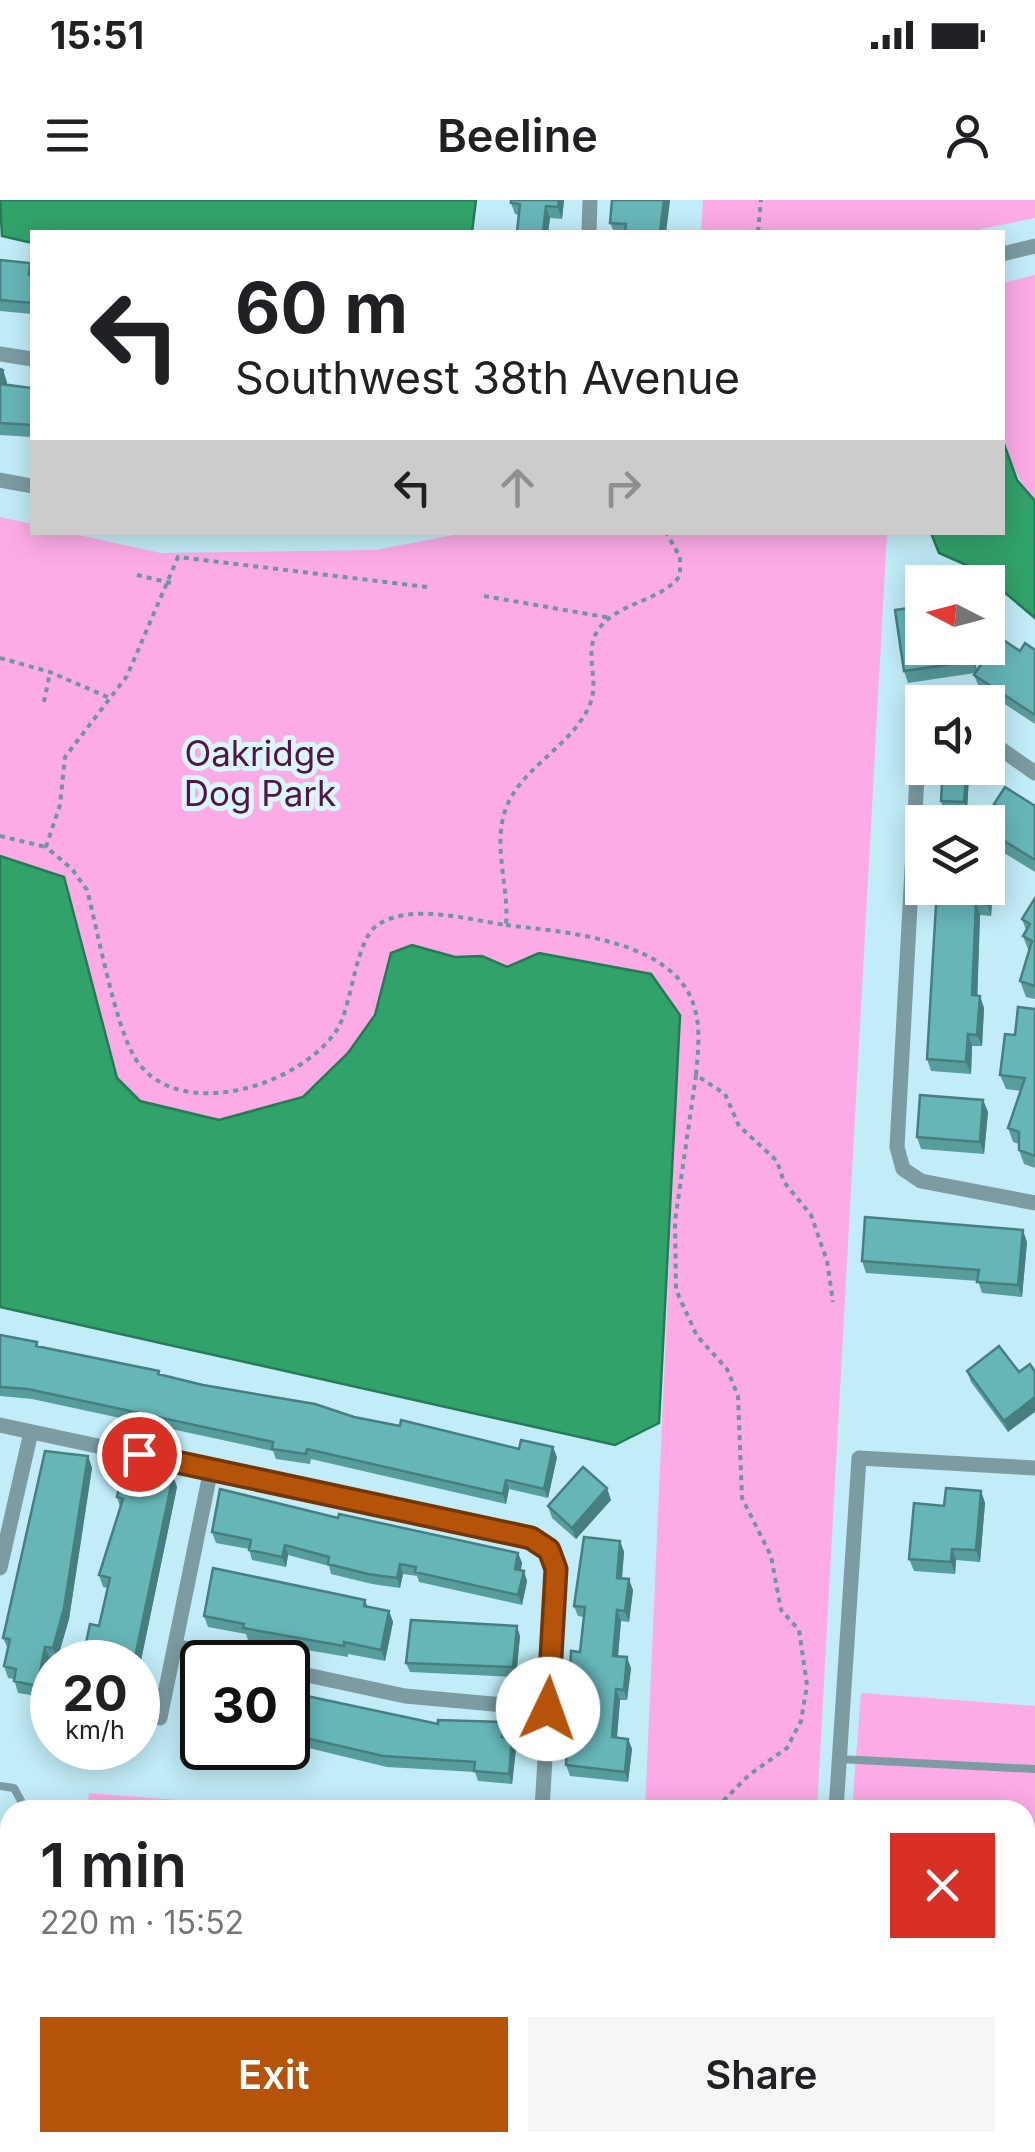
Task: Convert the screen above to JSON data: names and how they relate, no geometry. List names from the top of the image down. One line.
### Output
{"parks":["Oakridge Dog Park"],"north":"left","page":{"status":"15:51","header":"Beeline","turn":["60 m","Southwest 38th Avenue"],"speed":"20 km/h","limit":"30","heading":["1 min","220 m · 15:52"],"buttons":["Exit","Share"]}}
